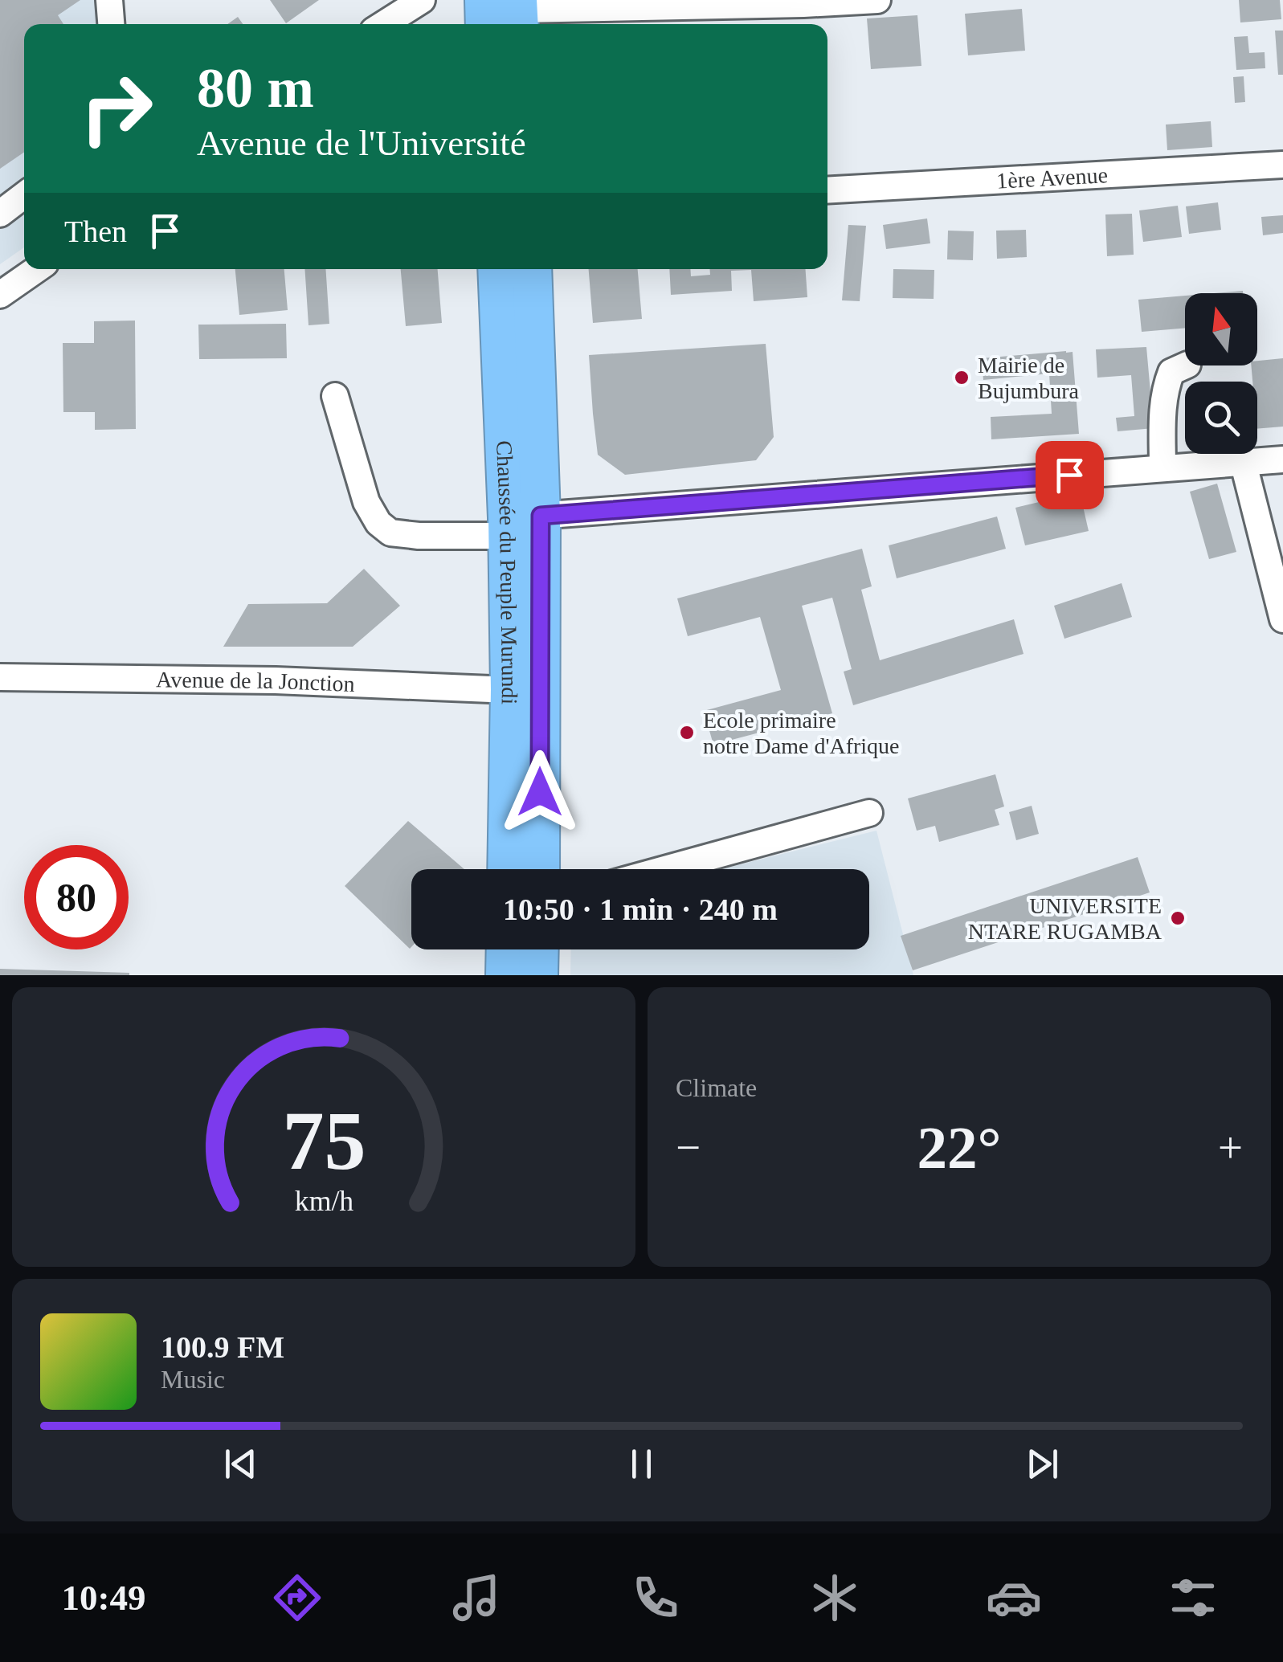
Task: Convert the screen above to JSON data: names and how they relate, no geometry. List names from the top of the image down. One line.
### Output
{"streets":{"highway":["Chaussée du Peuple Murundi"],"street":["1ère Avenue","Avenue de la Jonction"]},"crossings":[["Chaussée du Peuple Murundi","Avenue de la Jonction"]],"places":["Mairie de Bujumbura","Ecole primaire notre Dame d'Afrique","UNIVERSITE NTARE RUGAMBA"],"north":"top","page":{"turn":["80 m","Avenue de l'Université"],"then":"Then","limit":"80","trip":"10:50 · 1 min · 240 m","tile":"Climate","heat":["−","22°","+"],"song":["100.9 FM","Music"],"tabs":"10:49","gauge":["75","km/h"]}}
